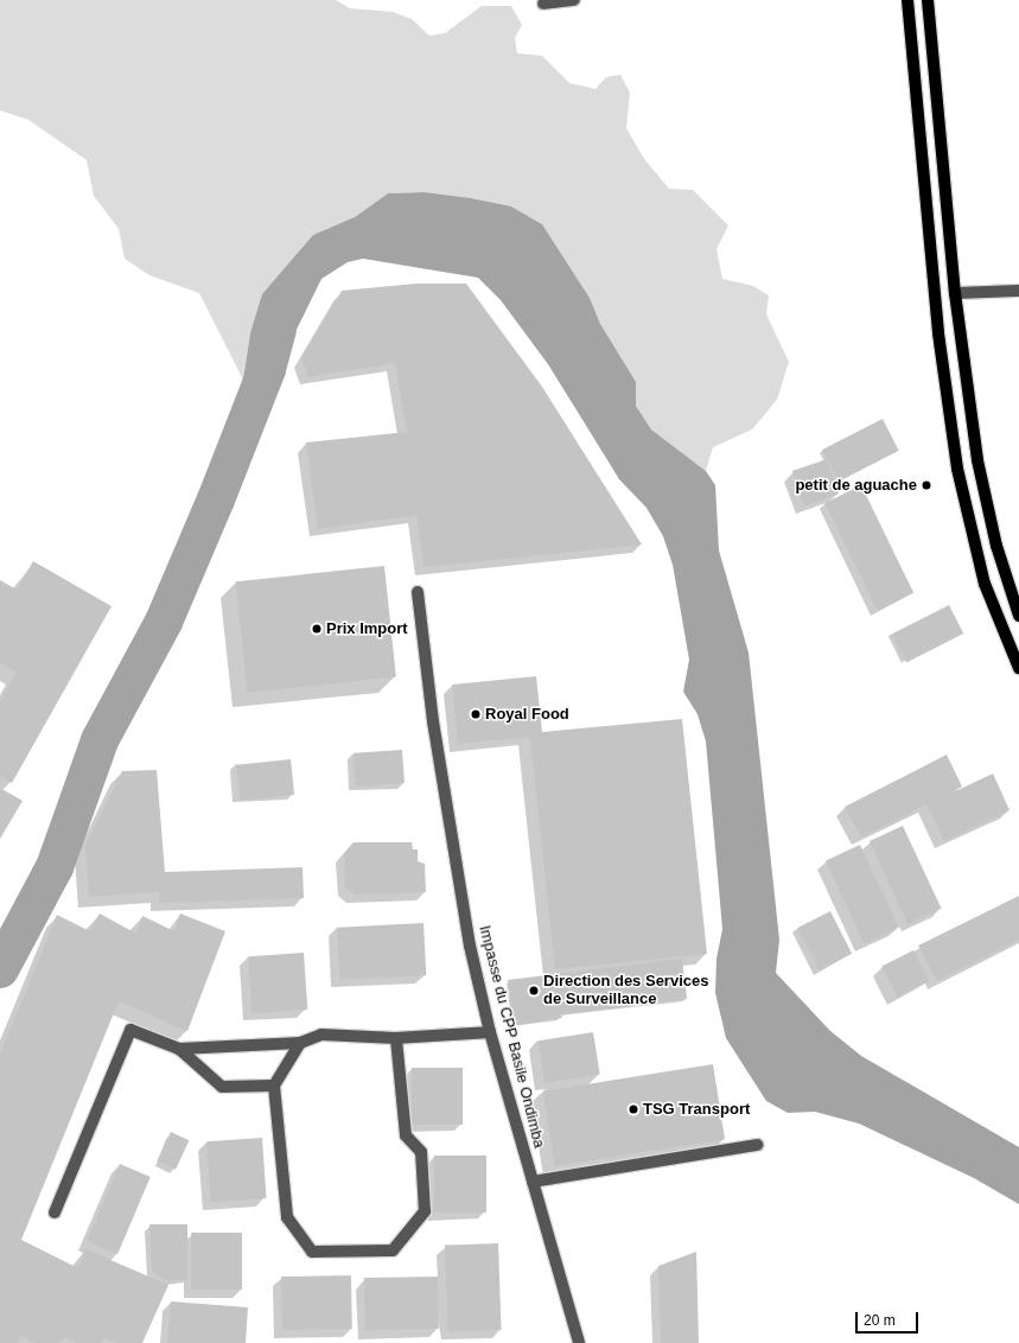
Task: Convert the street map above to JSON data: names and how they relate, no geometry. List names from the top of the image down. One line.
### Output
{"streets":{"street":["Impasse du CPP Basile Ondimba"]},"places":["petit de aguache","Prix Import","Royal Food","Direction des Services de Surveillance","TSG Transport"],"scale_bar":"20 m"}
